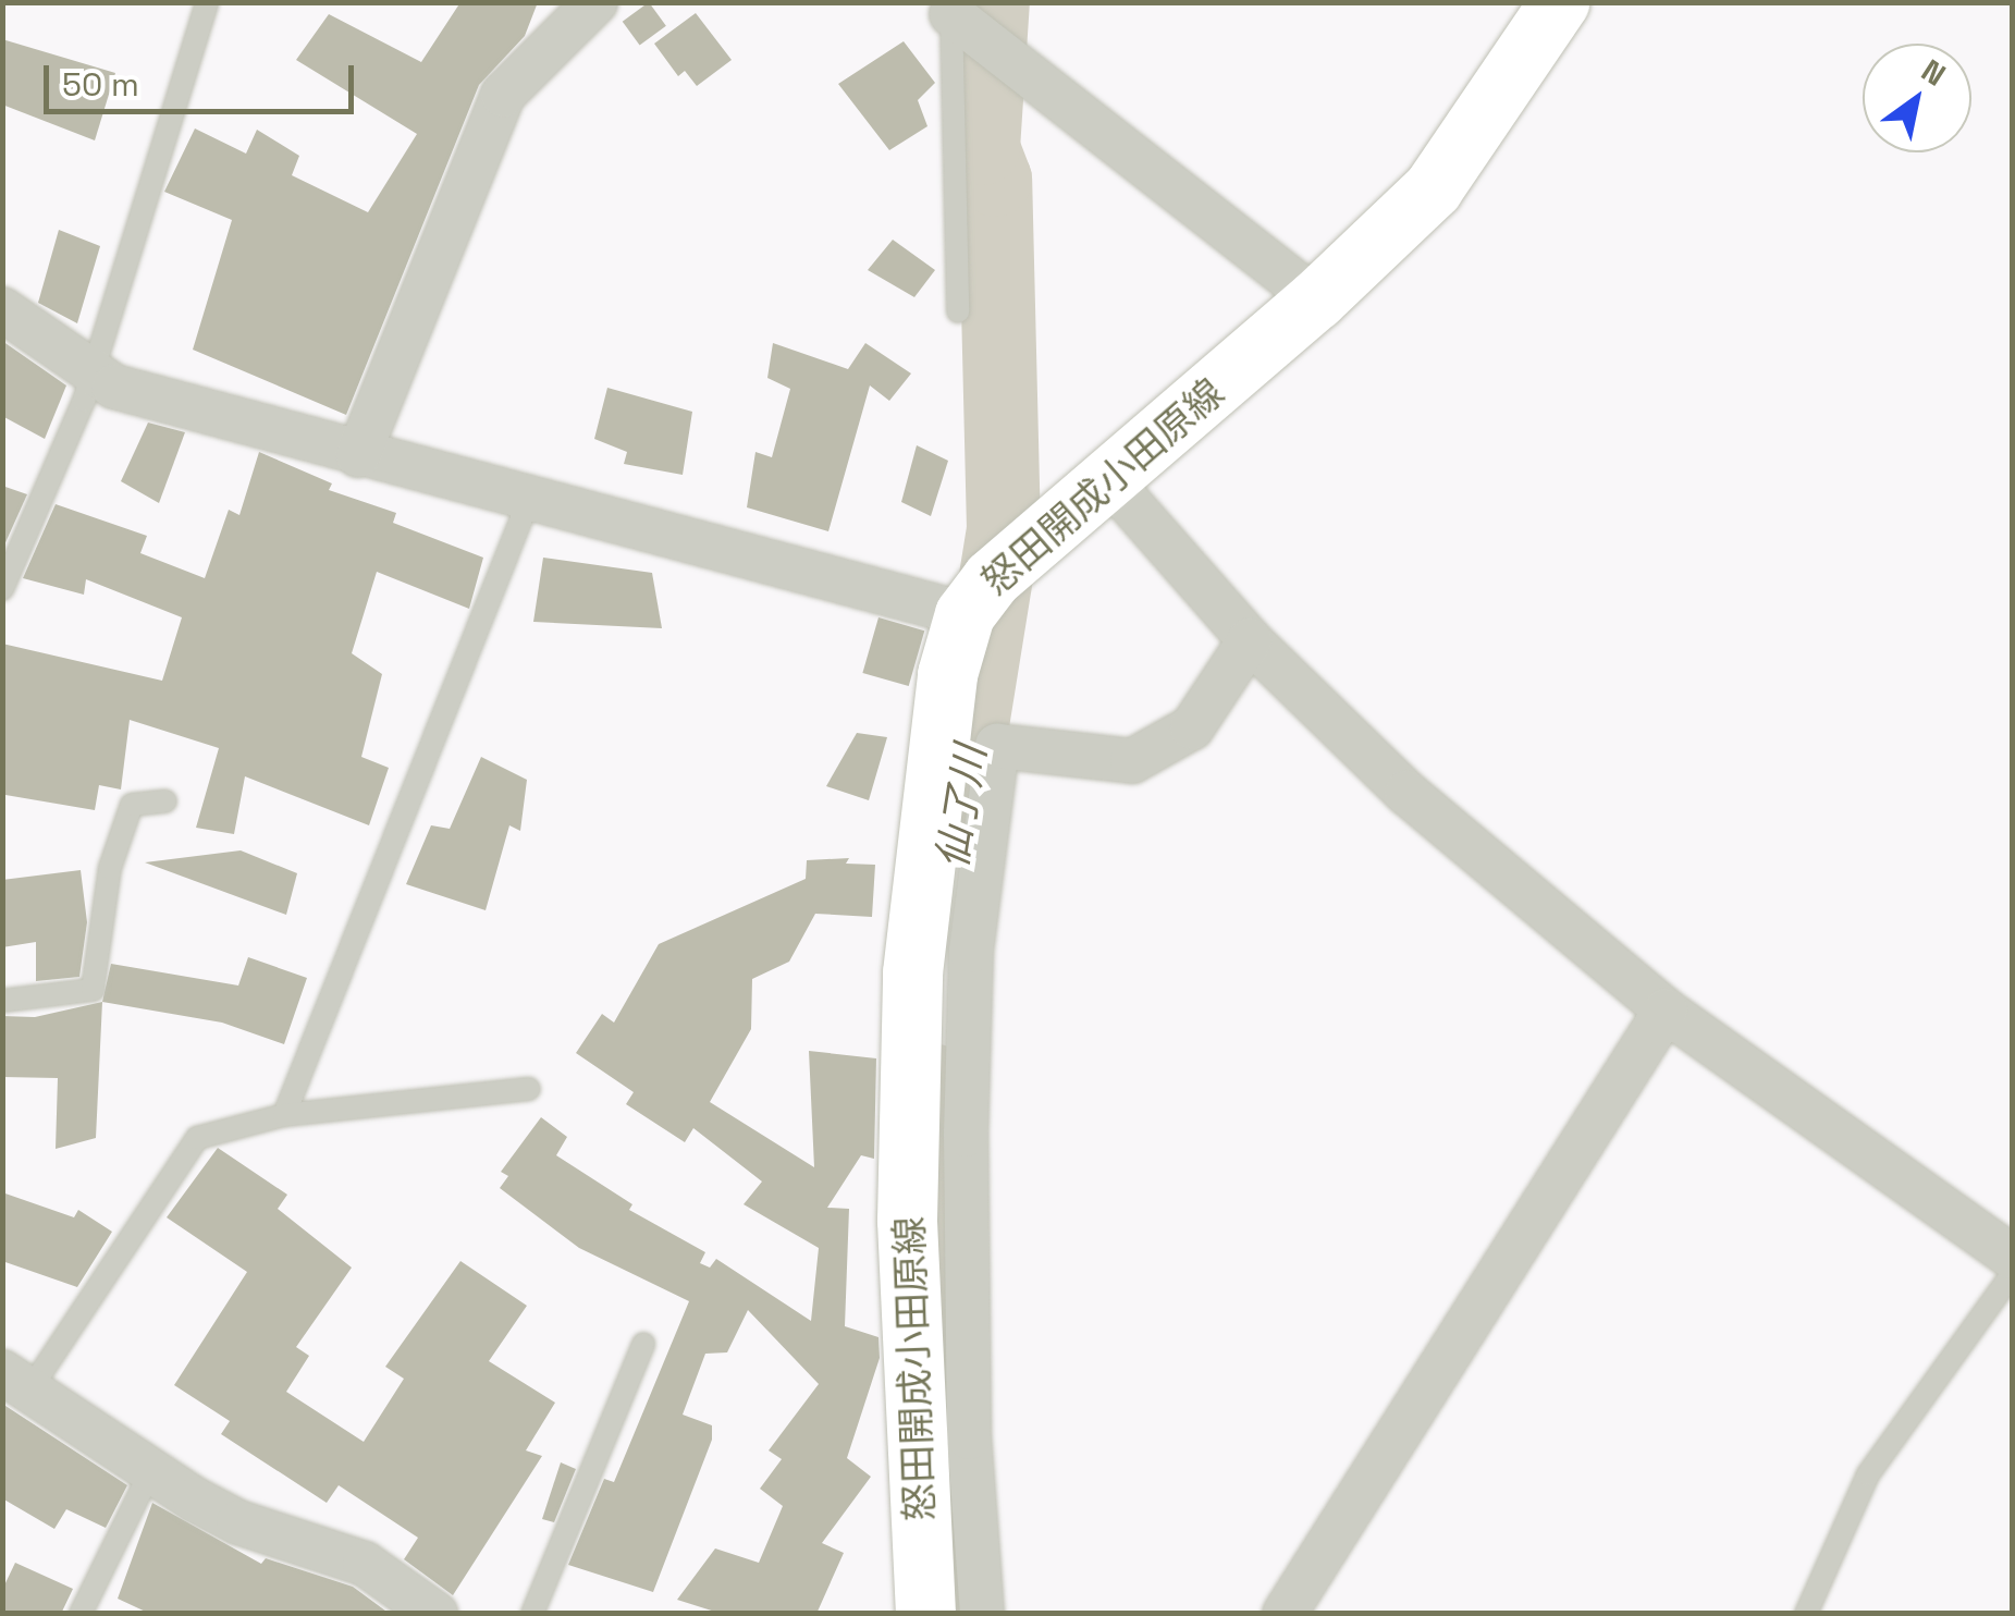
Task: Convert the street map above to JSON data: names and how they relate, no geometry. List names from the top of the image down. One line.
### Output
{"streets":{"main road":["怒田開成小田原線"]},"water":["仙了川"],"scale_bar":"50 m","north":"top right"}
